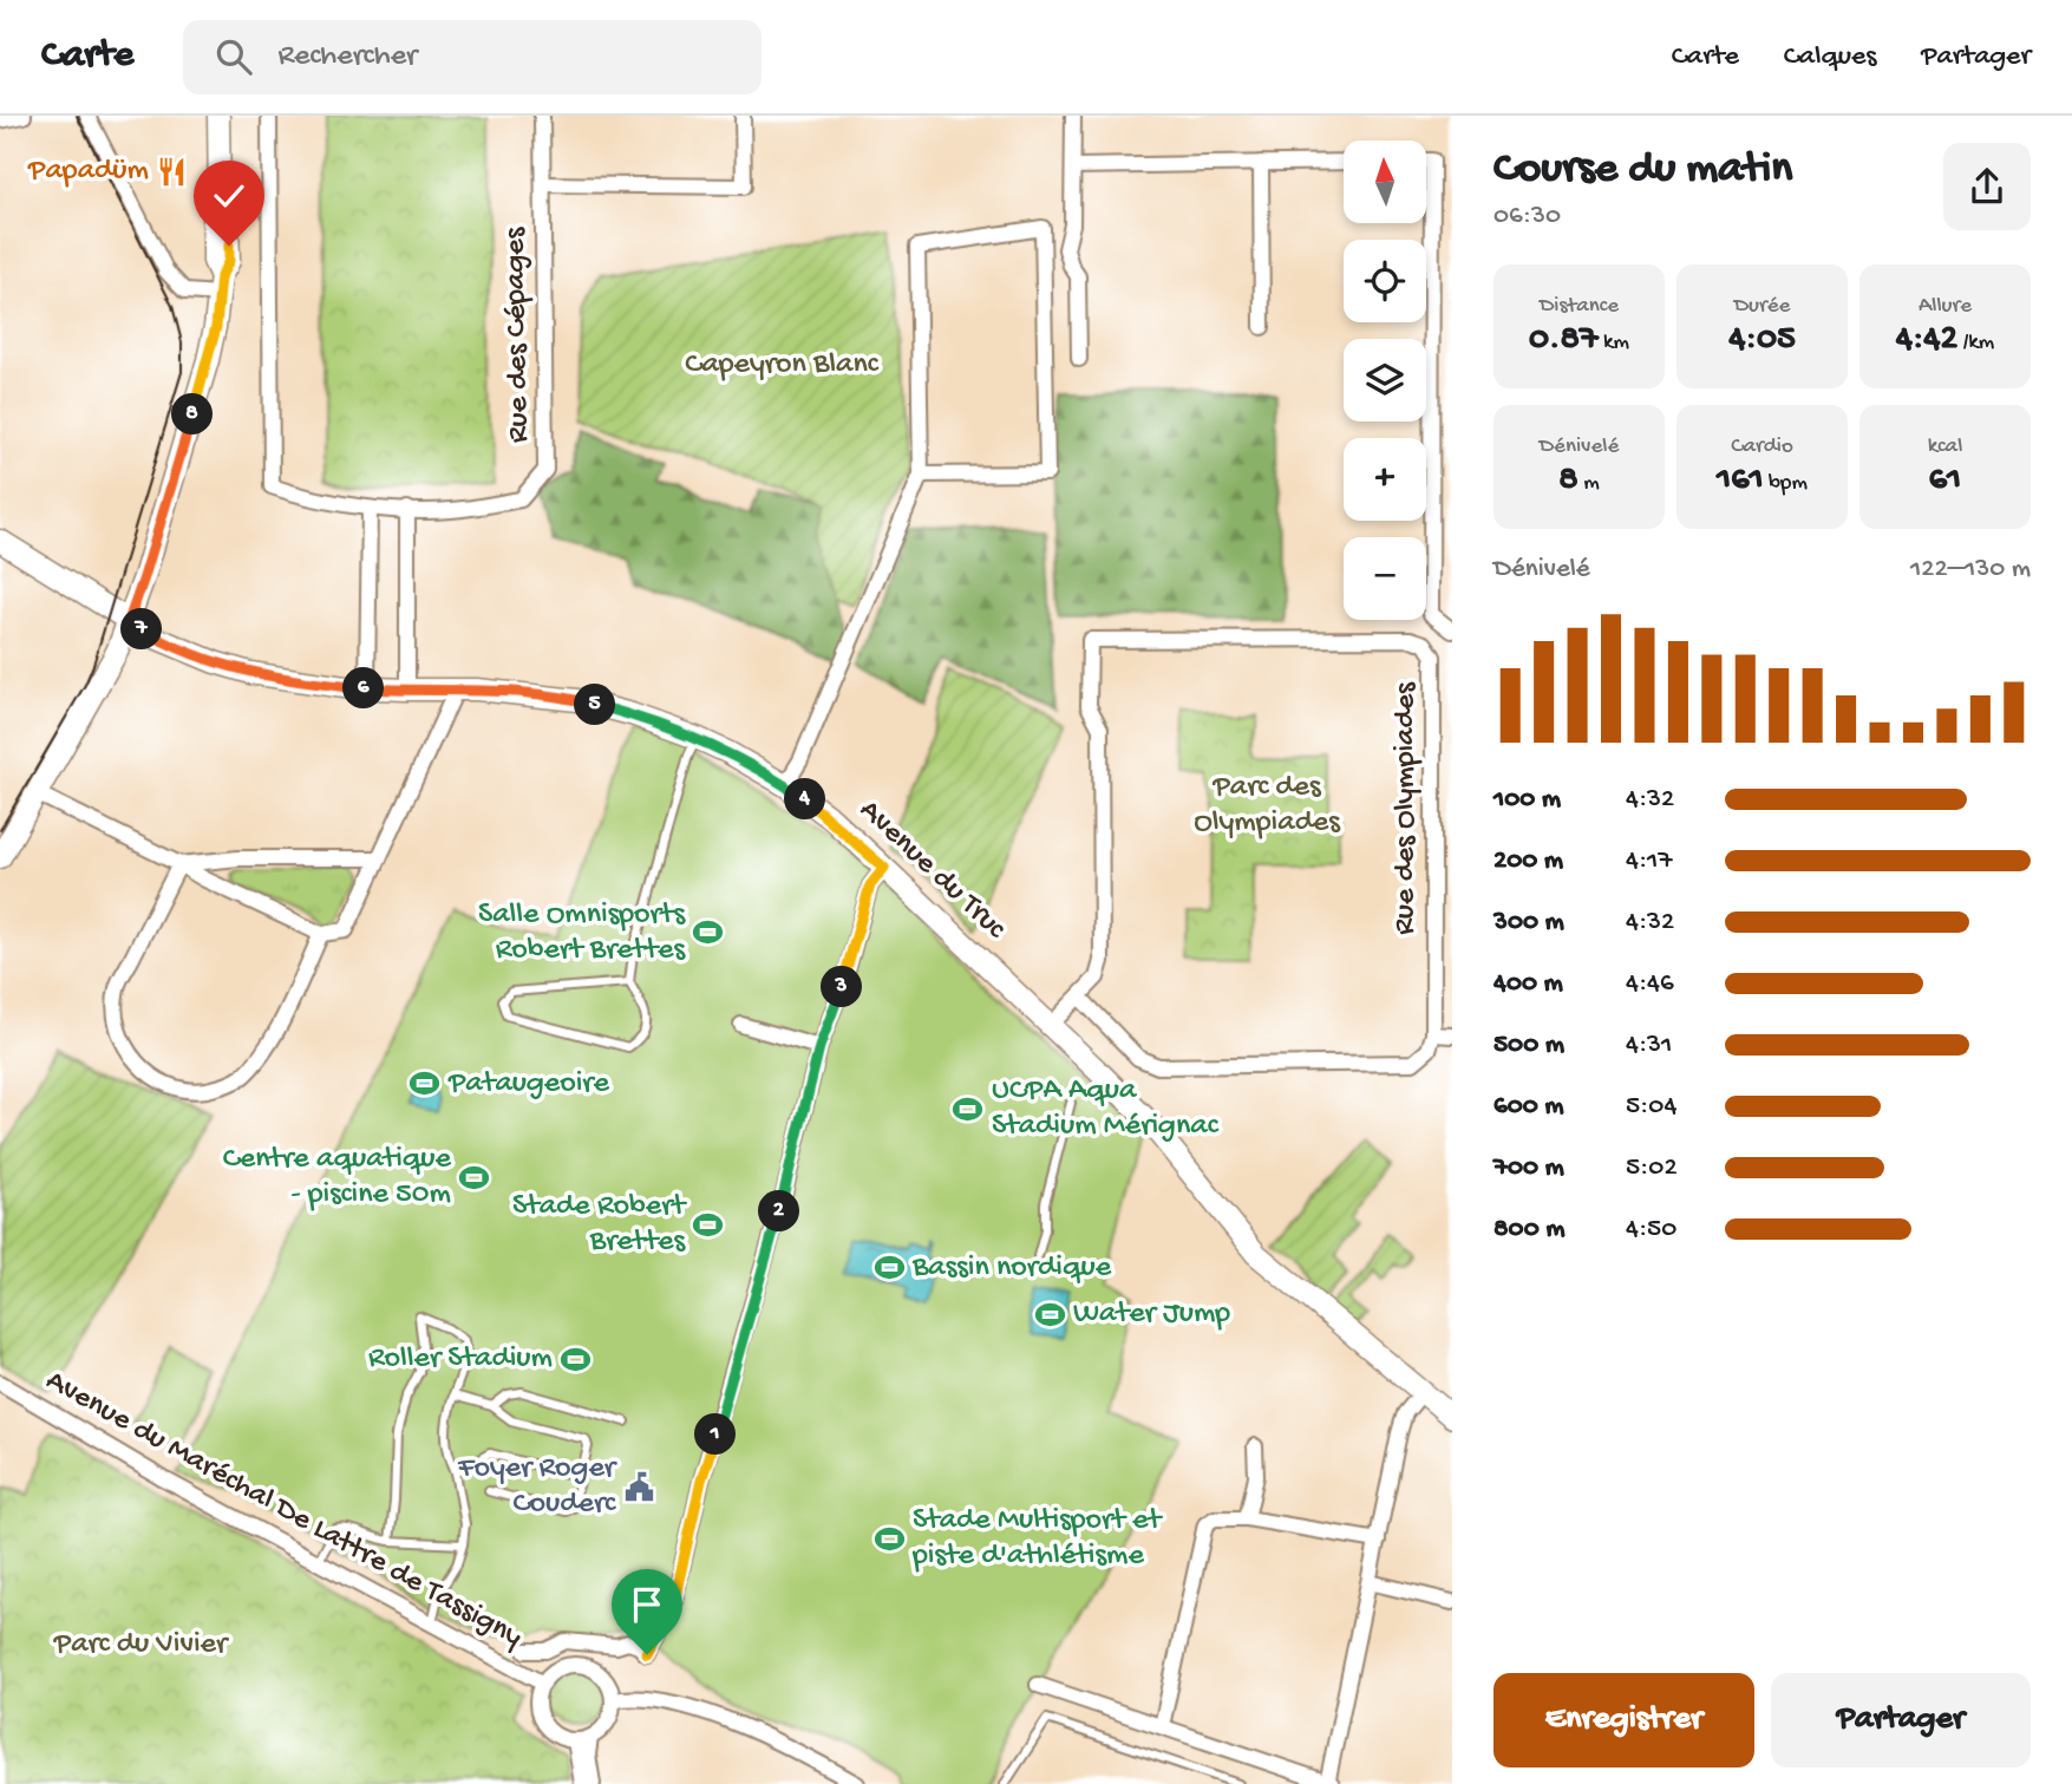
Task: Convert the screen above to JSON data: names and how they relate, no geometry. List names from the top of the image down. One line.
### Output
{"streets":{"street":["Rue des Cépages","Rue des Olympiades","Avenue du Truc","Avenue du Maréchal De Lattre de Tassigny"]},"crossings":[["Rue des Olympiades","Avenue du Truc"]],"parks":["Capeyron Blanc","Parc des Olympiades","Parc du Vivier"],"places":{"restaurant":["Papadüm"],"sports":["Salle Omnisports Robert Brettes","Pataugeoire","UCPA Aqua Stadium Mérignac","Centre aquatique - piscine 50m","Stade Robert Brettes","Bassin nordique","Water Jump","Roller Stadium","Stade Multisport et piste d'athlétisme"],"public building":["Foyer Roger Couderc"]},"north":"top","page":{"header":"Carte","search":"Rechercher","nav":["Carte","Calques","Partager"],"heading":["Course du matin","06:30"],"map_buttons":["+","−"],"stats":[["Distance","0.87 km"],["Durée","4:05"],["Allure","4:42 /km"],["Dénivelé","8 m"],["Cardio","161 bpm"],["kcal","61"]],"pins":["8","7","6","5","4","3","2","1"],"chart":["Dénivelé","122–130 m"],"list":[{"name":"100 m","note":"4:32"},{"name":"200 m","note":"4:17"},{"name":"300 m","note":"4:32"},{"name":"400 m","note":"4:46"},{"name":"500 m","note":"4:31"},{"name":"600 m","note":"5:04"},{"name":"700 m","note":"5:02"},{"name":"800 m","note":"4:50"}],"buttons":["Enregistrer","Partager"]}}
